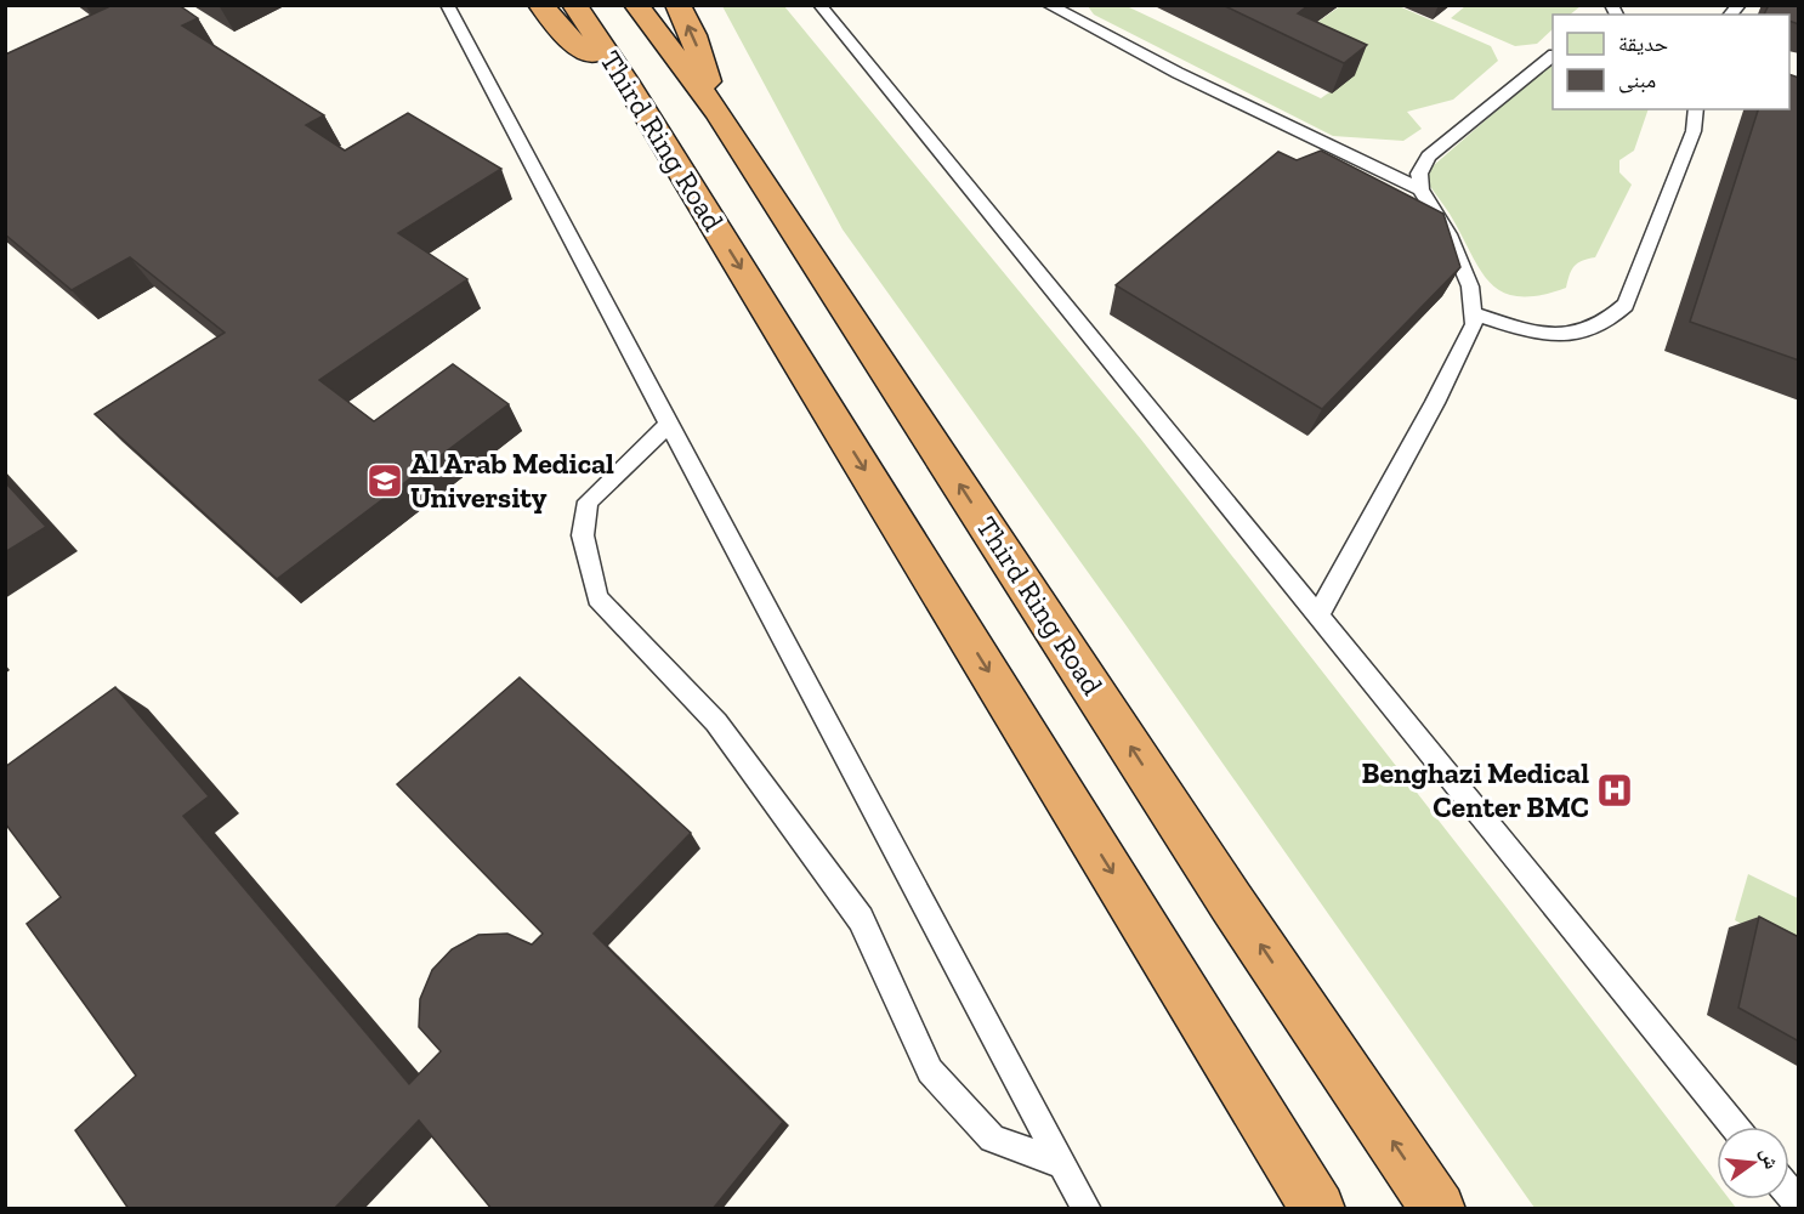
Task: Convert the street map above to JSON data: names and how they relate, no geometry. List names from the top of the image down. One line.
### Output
{"streets":{"highway":["Third Ring Road"]},"places":{"school or university":["Al Arab Medical University"],"hospital":["Benghazi Medical Center BMC"]},"legend":["حديقة","مبنى"],"north":"right"}
